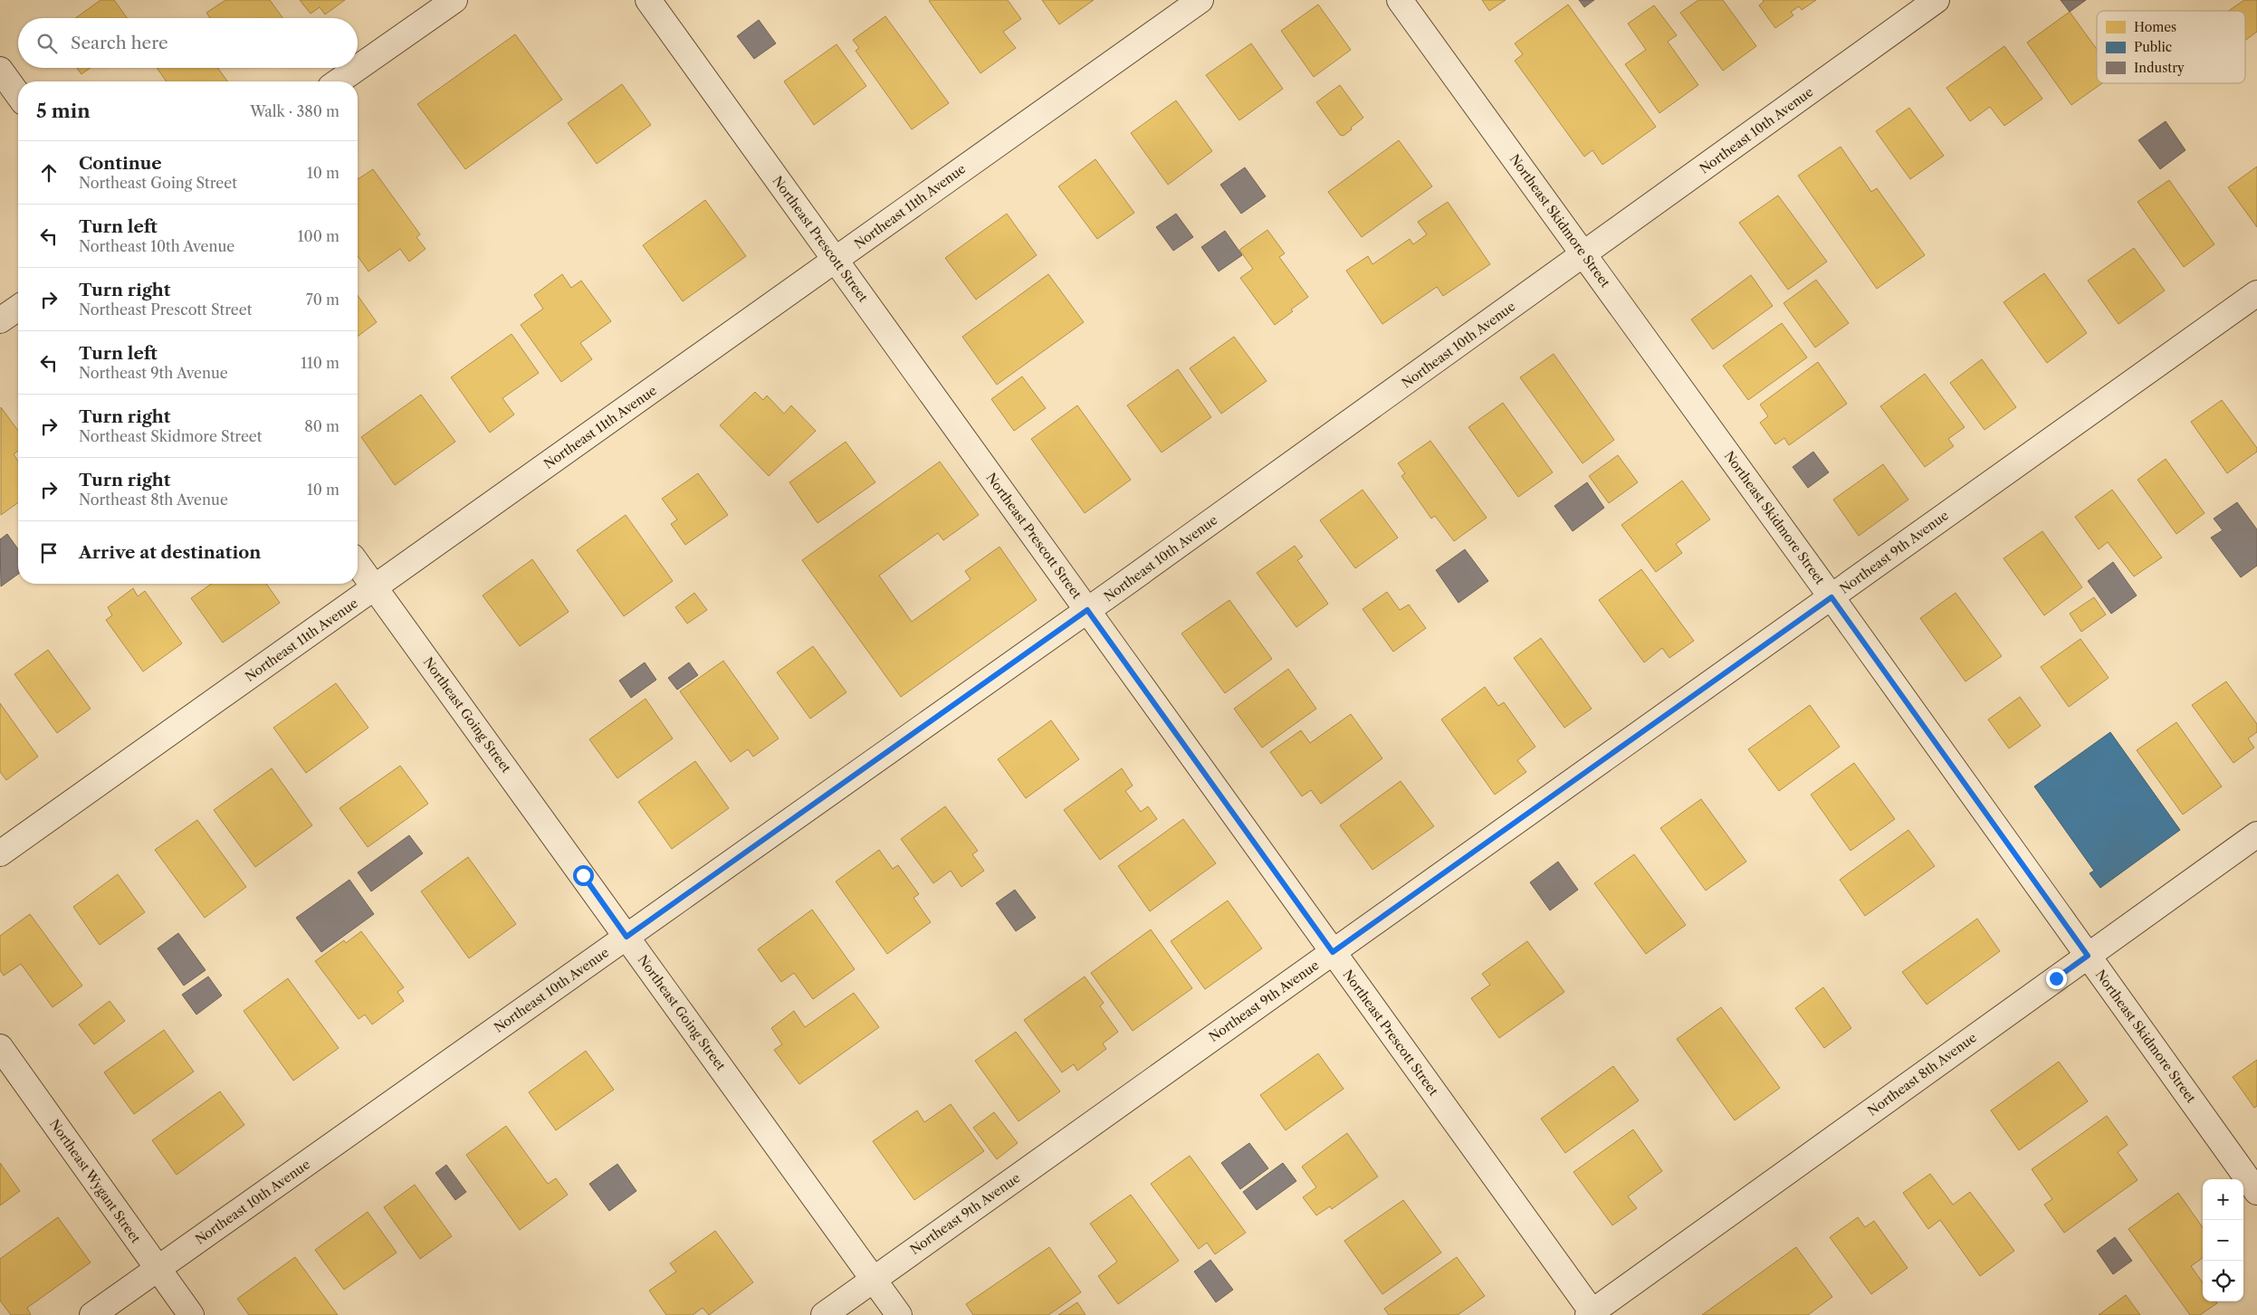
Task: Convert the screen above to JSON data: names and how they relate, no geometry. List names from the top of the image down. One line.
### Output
{"streets":{"street":["Northeast 10th Avenue","Northeast 11th Avenue","Northeast Skidmore Street","Northeast Prescott Street","Northeast 9th Avenue","Northeast Going Street","Northeast 8th Avenue","Northeast Wygant Street"]},"crossings":[["Northeast 10th Avenue","Northeast Skidmore Street"],["Northeast 10th Avenue","Northeast Prescott Street"],["Northeast 10th Avenue","Northeast Going Street"],["Northeast 10th Avenue","Northeast Wygant Street"],["Northeast 11th Avenue","Northeast Prescott Street"],["Northeast 11th Avenue","Northeast Going Street"],["Northeast Skidmore Street","Northeast 9th Avenue"],["Northeast Skidmore Street","Northeast 8th Avenue"],["Northeast Prescott Street","Northeast 9th Avenue"],["Northeast Prescott Street","Northeast 8th Avenue"],["Northeast 9th Avenue","Northeast Going Street"]],"legend":["Homes","Public","Industry"],"page":{"search":"Search here","heading":["5 min","Walk · 380 m"],"list":[["Continue","Northeast Going Street","10 m"],["Turn left","Northeast 10th Avenue","100 m"],["Turn right","Northeast Prescott Street","70 m"],["Turn left","Northeast 9th Avenue","110 m"],["Turn right","Northeast Skidmore Street","80 m"],["Turn right","Northeast 8th Avenue","10 m"],"Arrive at destination"],"map_buttons":["+","−"]}}
